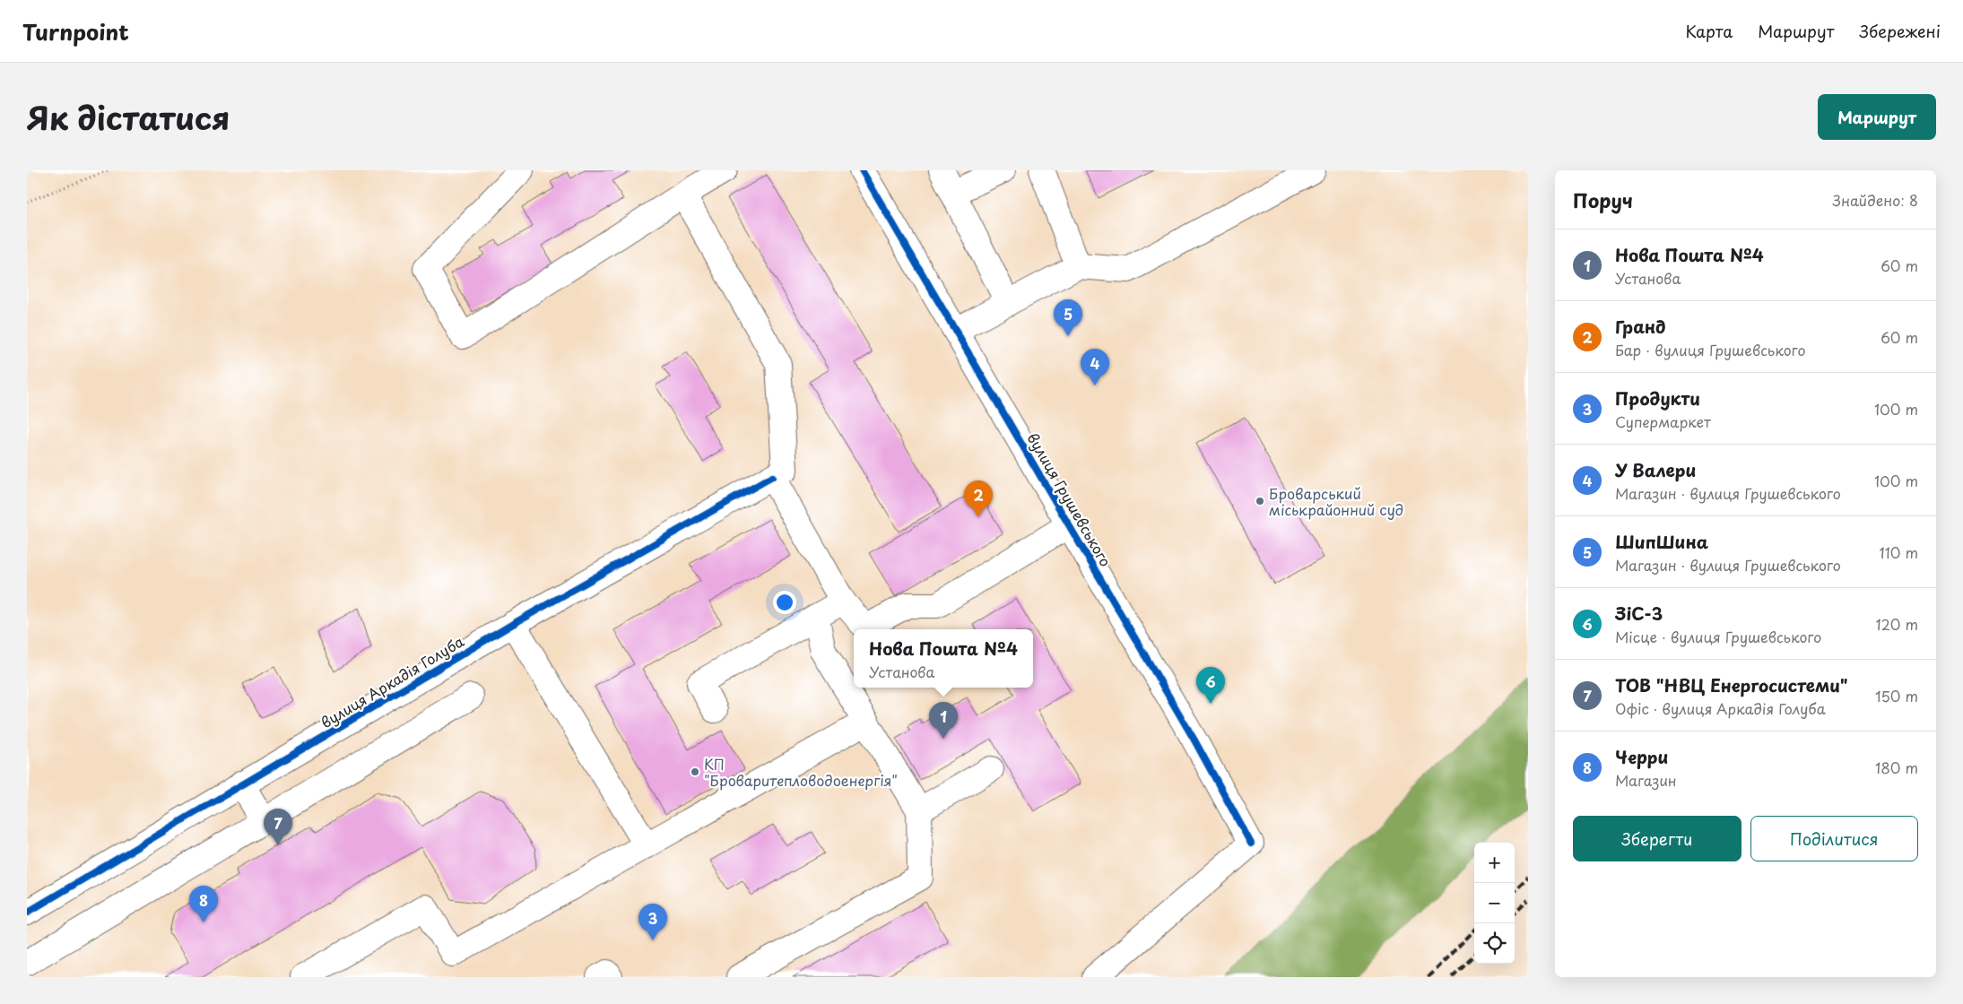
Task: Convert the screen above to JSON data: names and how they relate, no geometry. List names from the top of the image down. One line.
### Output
{"streets":{"street":["вулиця Грушевського","вулиця Аркадія Голуба"]},"places":["Броварський міськрайонний суд","КП \"Броваритепловодоенергія\""],"page":{"header":"Turnpoint","nav":["Карта","Маршрут","Збережені"],"title":"Як дістатися","buttons":["Маршрут",["Зберегти","Поділитися"]],"heading":["Поруч","Знайдено: 8"],"list":[{"mark":"1","name":"Нова Пошта №4","note":"Установа","value":"60 m"},{"mark":"2","name":"Гранд","note":"Бар · вулиця Грушевського","value":"60 m"},{"mark":"3","name":"Продукти","note":"Супермаркет","value":"100 m"},{"mark":"4","name":"У Валери","note":"Магазин · вулиця Грушевського","value":"100 m"},{"mark":"5","name":"ШипШина","note":"Магазин · вулиця Грушевського","value":"110 m"},{"mark":"6","name":"ЗіС-3","note":"Місце · вулиця Грушевського","value":"120 m"},{"mark":"7","name":"ТОВ \"НВЦ Енергосистеми\"","note":"Офіс · вулиця Аркадія Голуба","value":"150 m"},{"mark":"8","name":"Черри","note":"Магазин","value":"180 m"}],"pins":["5","4","2","6","1","7","8","3"],"popup":["Нова Пошта №4","Установа"],"map_buttons":["+","−"]}}
